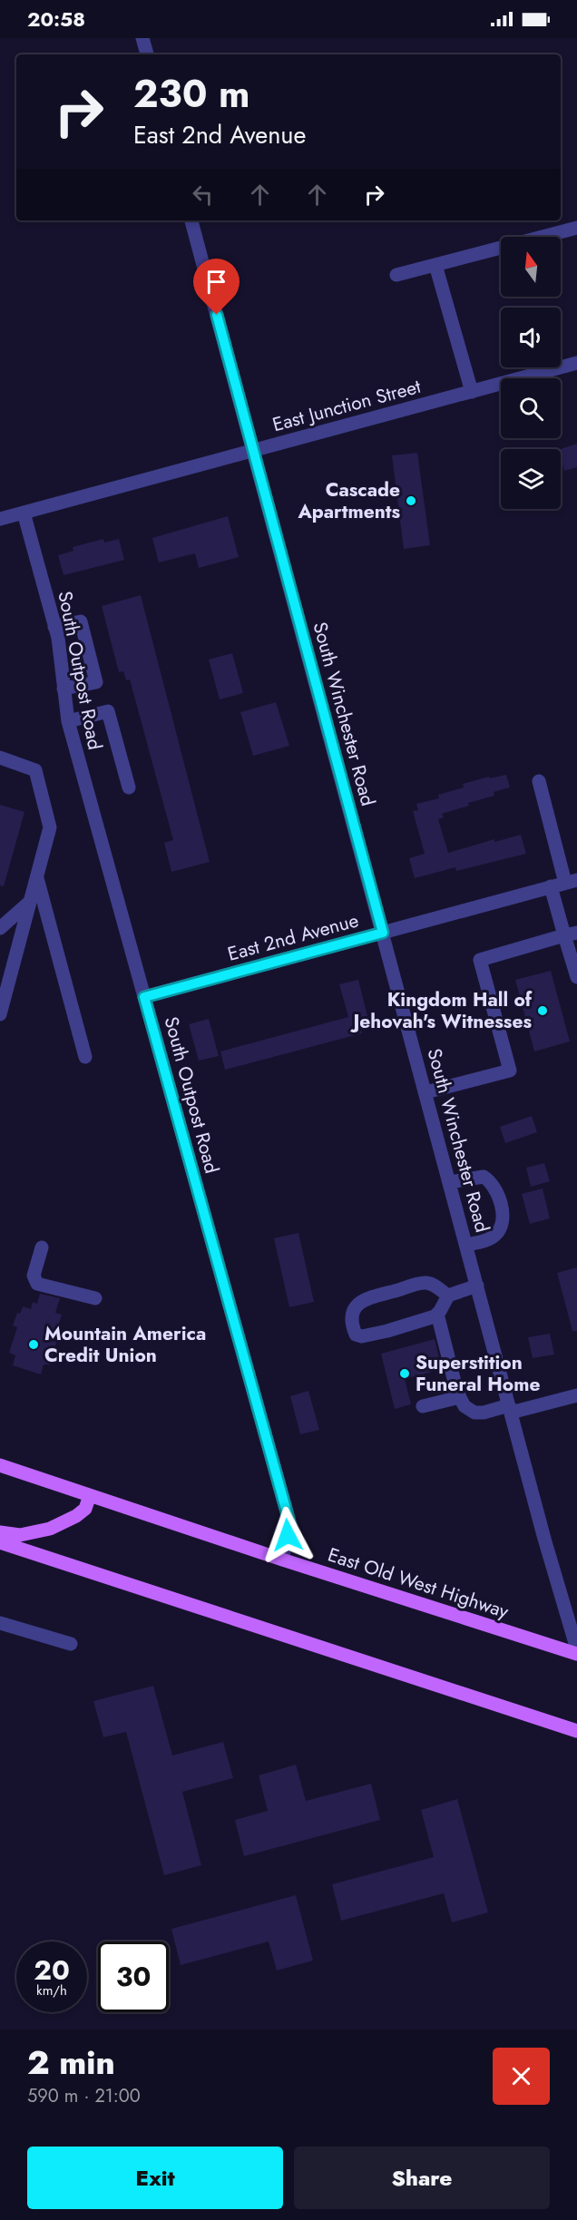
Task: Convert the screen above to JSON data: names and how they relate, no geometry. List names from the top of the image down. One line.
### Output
{"streets":{"main road":["East Old West Highway"],"street":["East Junction Street","South Outpost Road","South Winchester Road","East 2nd Avenue"]},"crossings":[["East Junction Street","South Outpost Road"],["East Junction Street","South Winchester Road"],["South Outpost Road","East 2nd Avenue"],["South Outpost Road","East Old West Highway"],["South Winchester Road","East 2nd Avenue"],["South Winchester Road","East Old West Highway"]],"places":["Cascade Apartments","Kingdom Hall of Jehovah's Witnesses","Mountain America Credit Union","Superstition Funeral Home"],"north":"top","page":{"status":"20:58","turn":["230 m","East 2nd Avenue"],"speed":"20 km/h","limit":"30","heading":["2 min","590 m · 21:00"],"buttons":["Exit","Share"]}}
